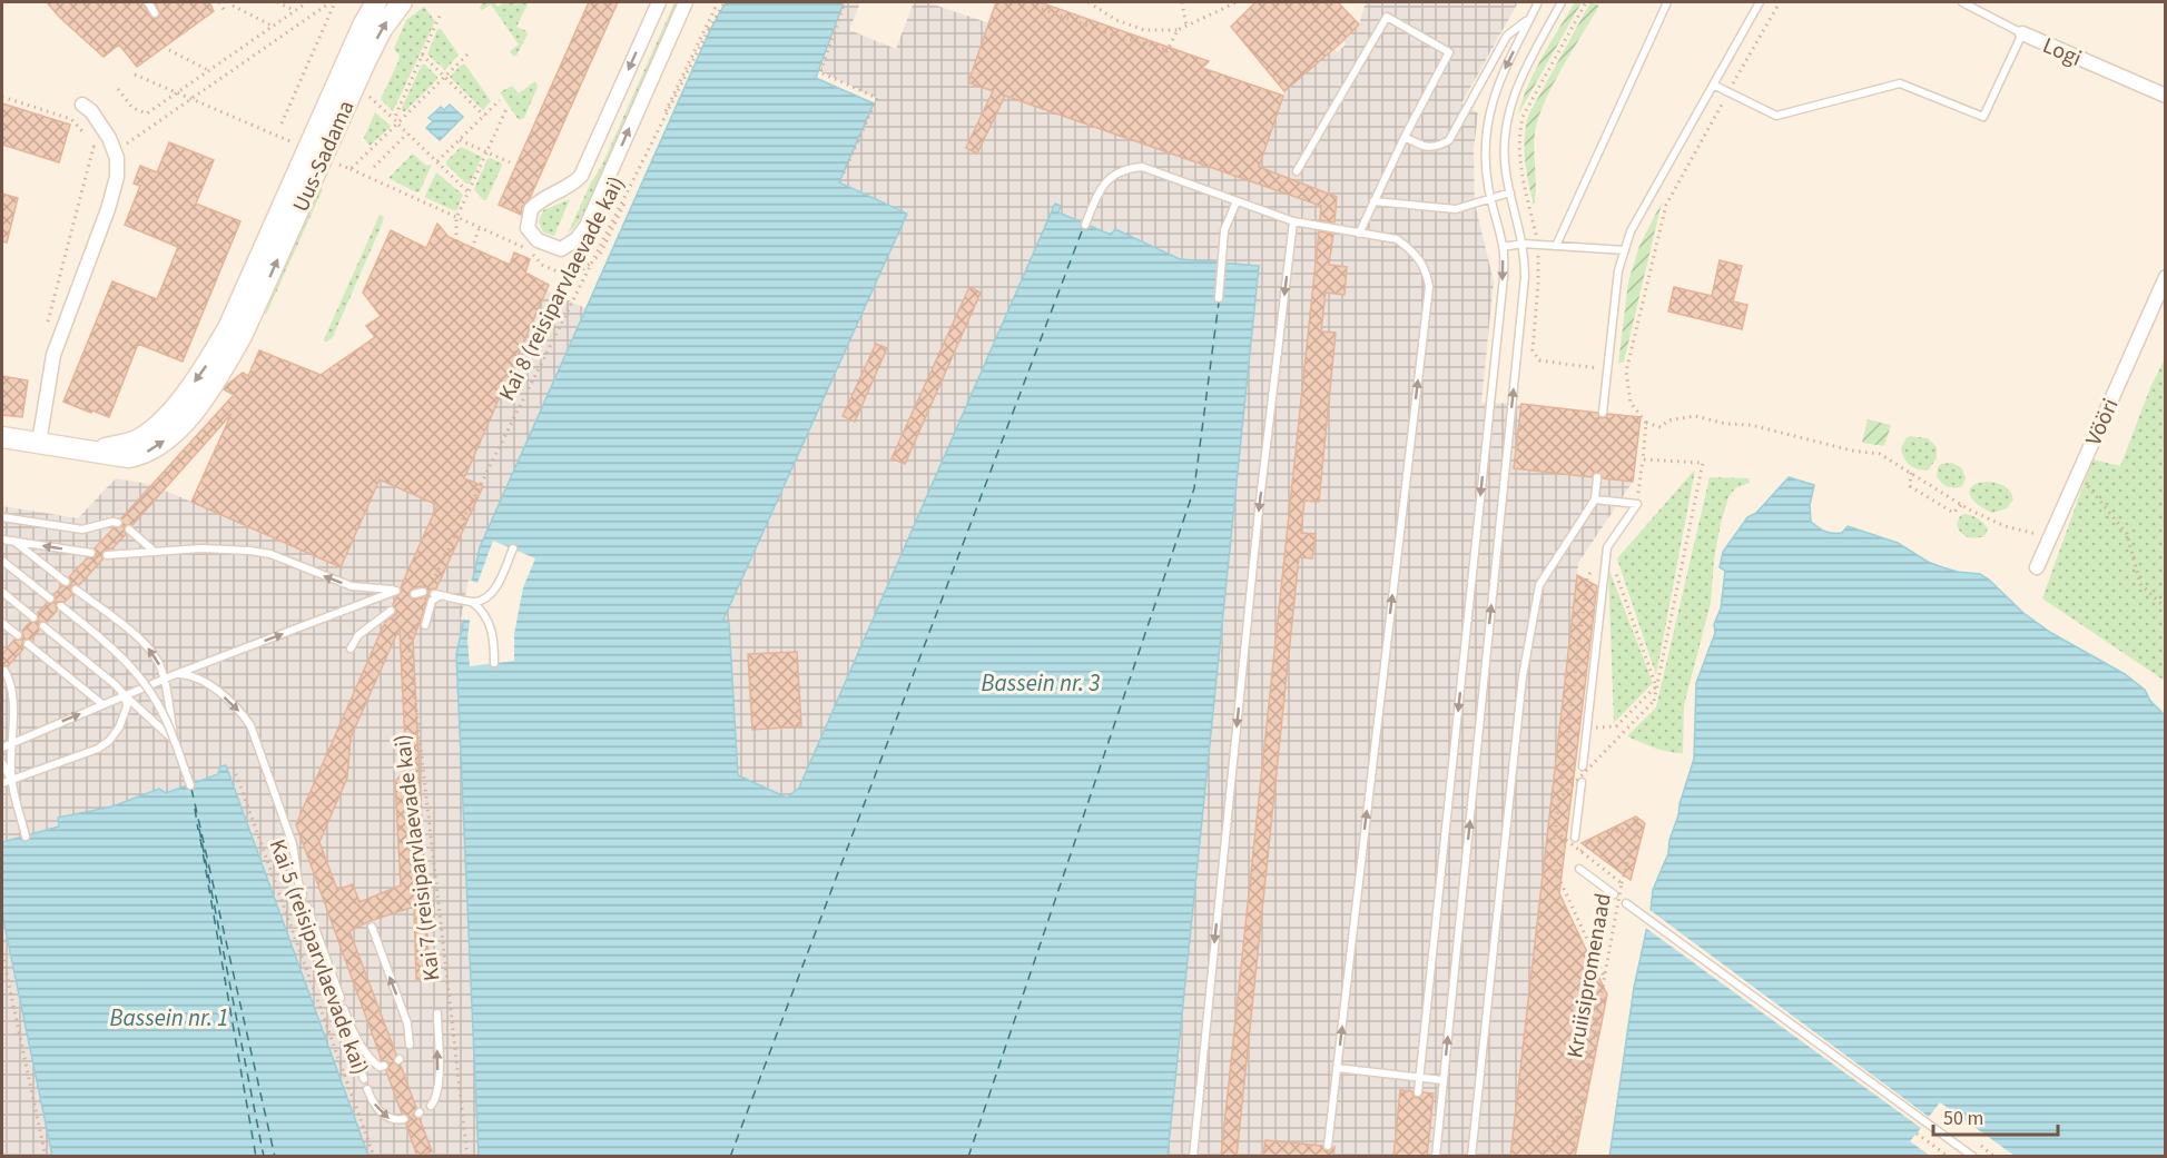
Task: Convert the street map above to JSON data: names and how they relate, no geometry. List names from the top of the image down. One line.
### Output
{"streets":{"street":["Logi","Uus-Sadama","Vööri"],"path":["Kai 8 (reisiparvlaevade kai)","Kai 7 (reisiparvlaevade kai)","Kai 5 (reisiparvlaevade kai)","Kruiisipromenaad"]},"water":["Bassein nr. 3","Bassein nr. 1"],"scale_bar":"50 m"}
